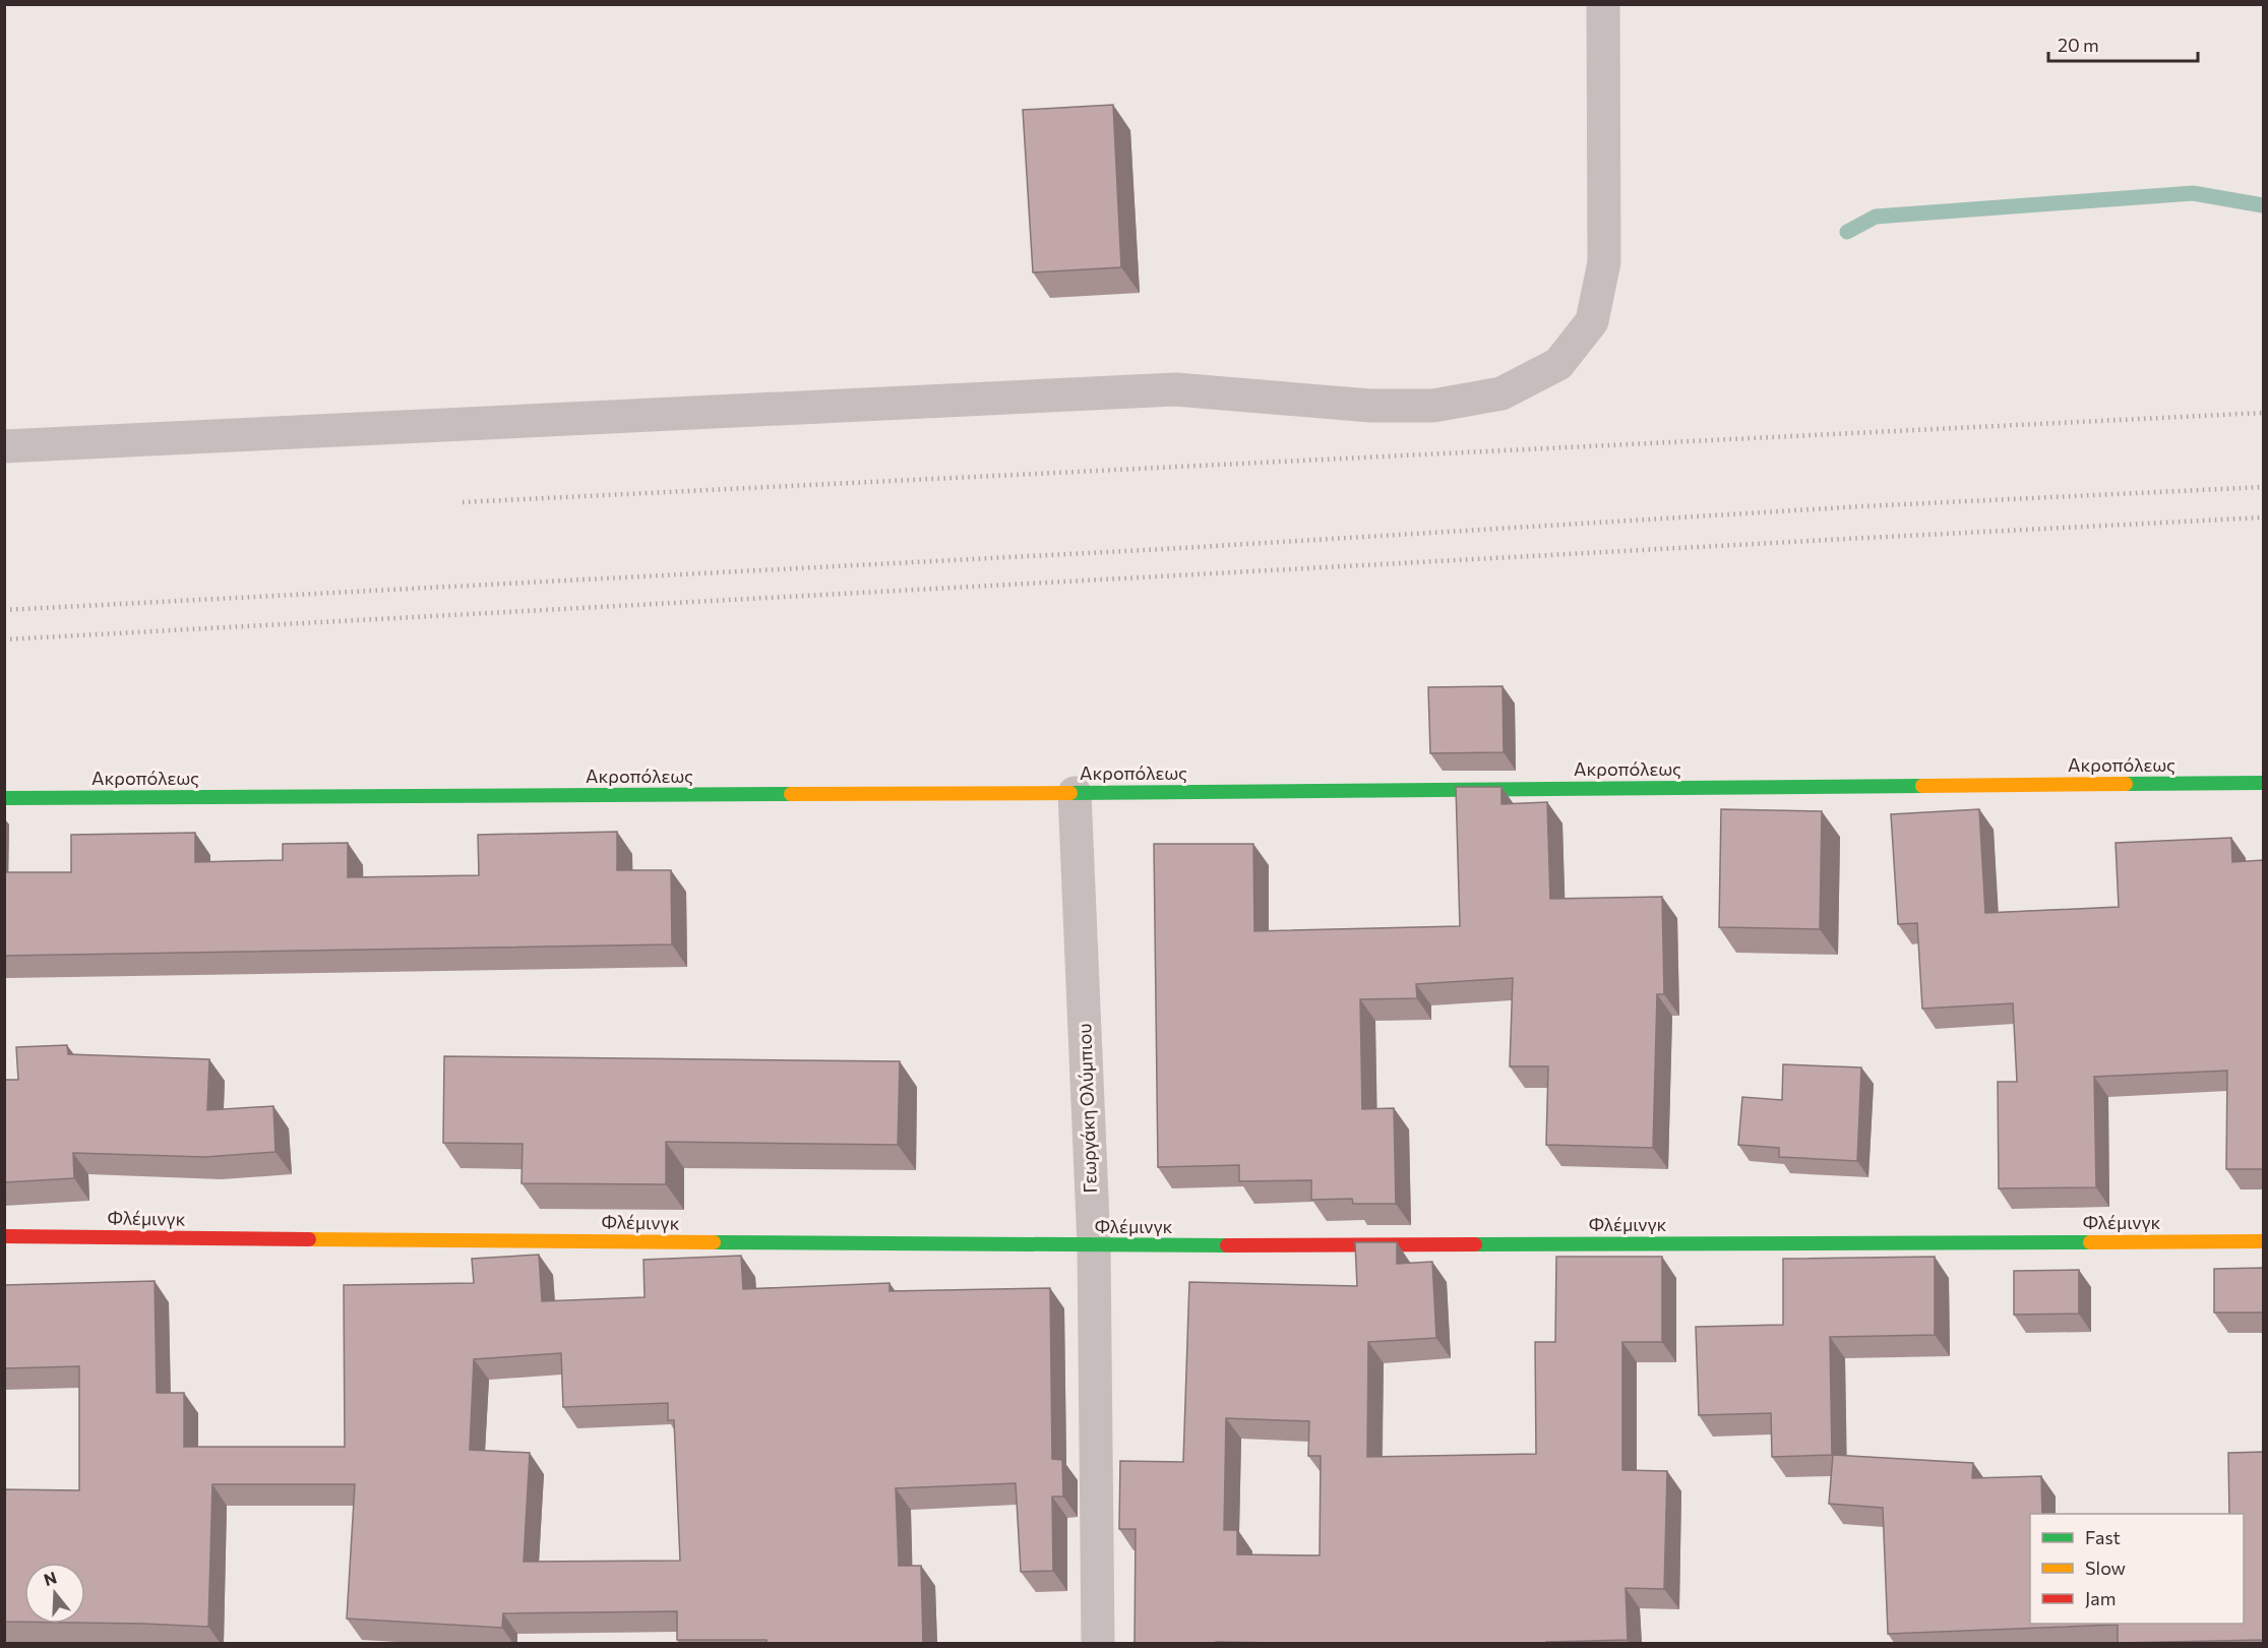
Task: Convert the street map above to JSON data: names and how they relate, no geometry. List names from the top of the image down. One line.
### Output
{"streets":{"street":["Ακροπόλεως","Γεωργάκη Ολύμπιου","Φλέμινγκ"]},"crossings":[["Ακροπόλεως","Γεωργάκη Ολύμπιου"],["Γεωργάκη Ολύμπιου","Φλέμινγκ"]],"legend":["Fast","Slow","Jam"],"scale_bar":"20 m","north":"top"}
